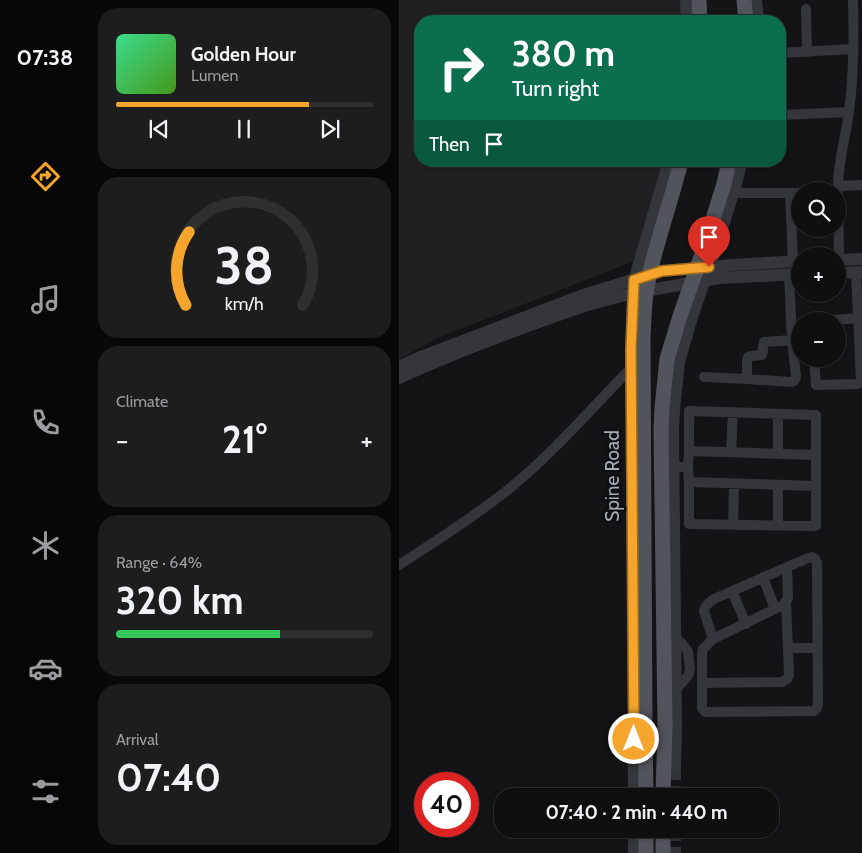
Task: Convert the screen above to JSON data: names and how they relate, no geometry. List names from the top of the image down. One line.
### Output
{"streets":{"main road":["Spine Road"]},"page":{"tabs":"07:38","turn":["380 m","Turn right"],"song":["Golden Hour","Lumen"],"then":"Then","map_buttons":["+","−"],"tile":["Climate",["Range · 64%","320 km"],["Arrival","07:40"]],"heat":["−","21°","+"],"limit":"40","trip":"07:40 · 2 min · 440 m","gauge":["38","km/h"]}}
